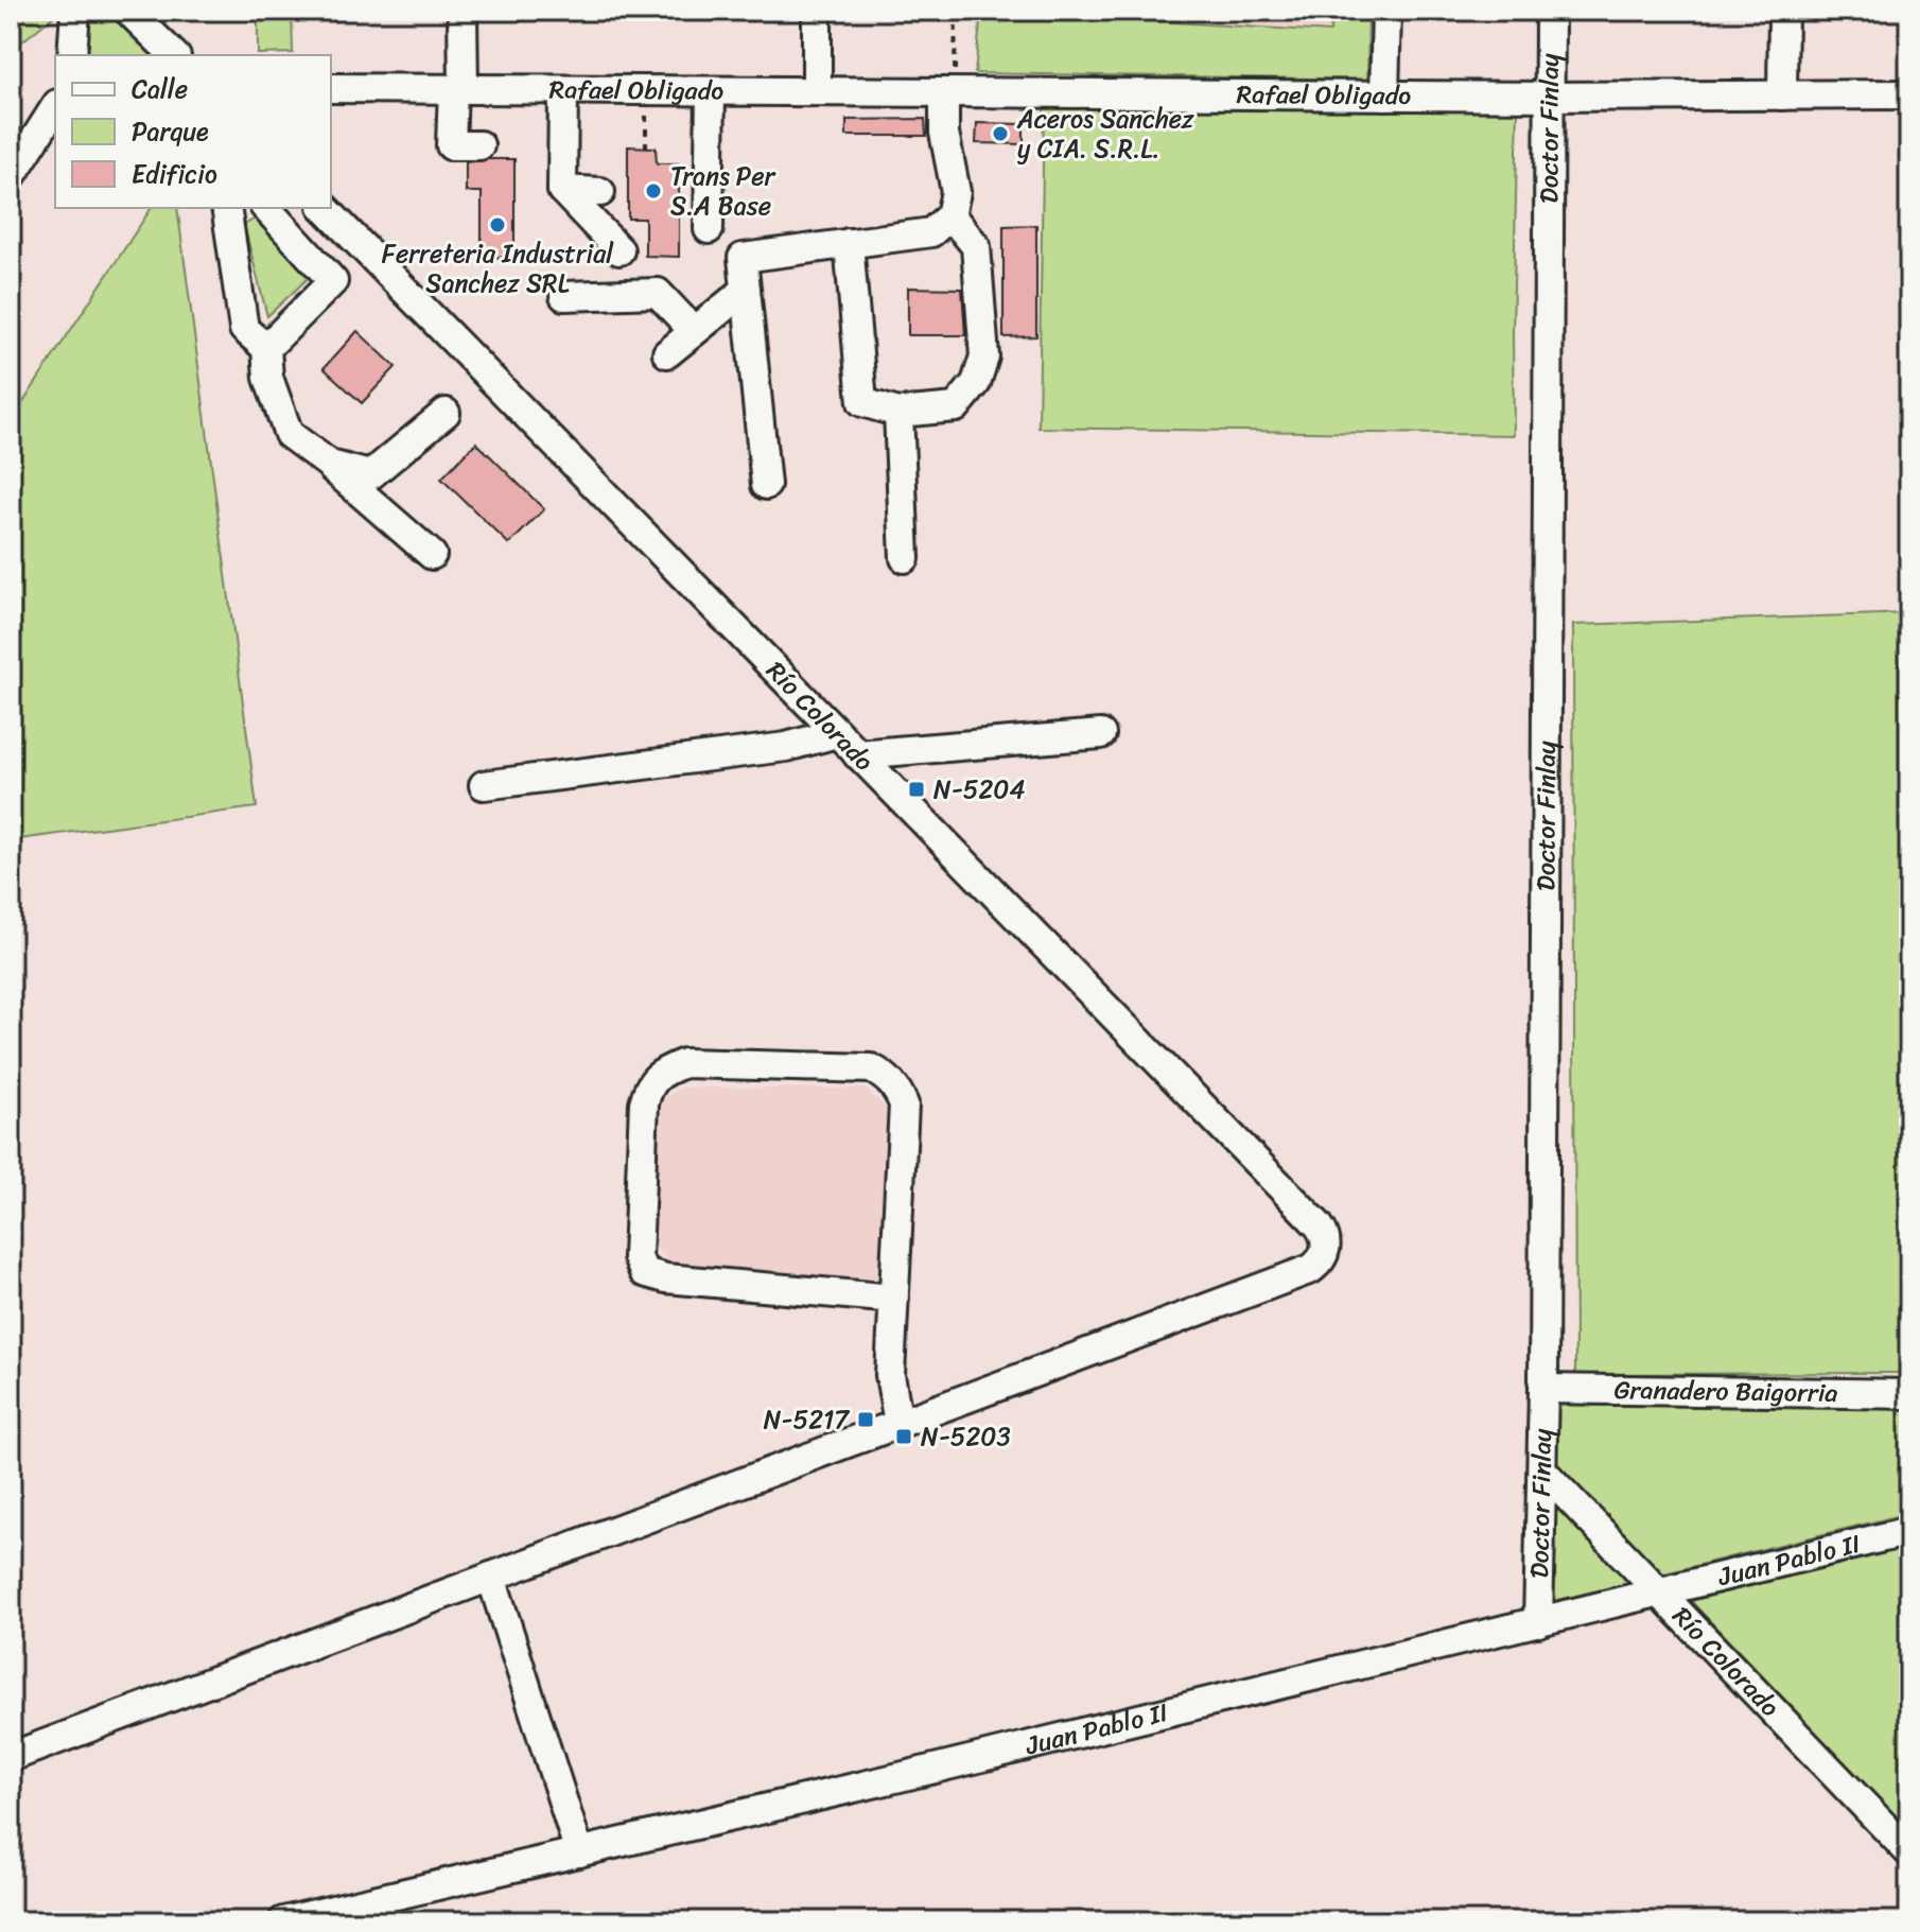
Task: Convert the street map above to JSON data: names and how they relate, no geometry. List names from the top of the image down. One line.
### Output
{"streets":{"street":["Rafael Obligado","Doctor Finlay","Río Colorado","Granadero Baigorria","Juan Pablo II"]},"crossings":[["Rafael Obligado","Doctor Finlay"],["Doctor Finlay","Río Colorado"],["Doctor Finlay","Granadero Baigorria"],["Doctor Finlay","Juan Pablo II"],["Río Colorado","Juan Pablo II"]],"places":{"other":["Aceros Sanchez y CIA. S.R.L.","Trans Per S.A Base","Ferreteria Industrial Sanchez SRL"],"transit":["N-5204","N-5217","N-5203"]},"legend":["Calle","Parque","Edificio"]}
